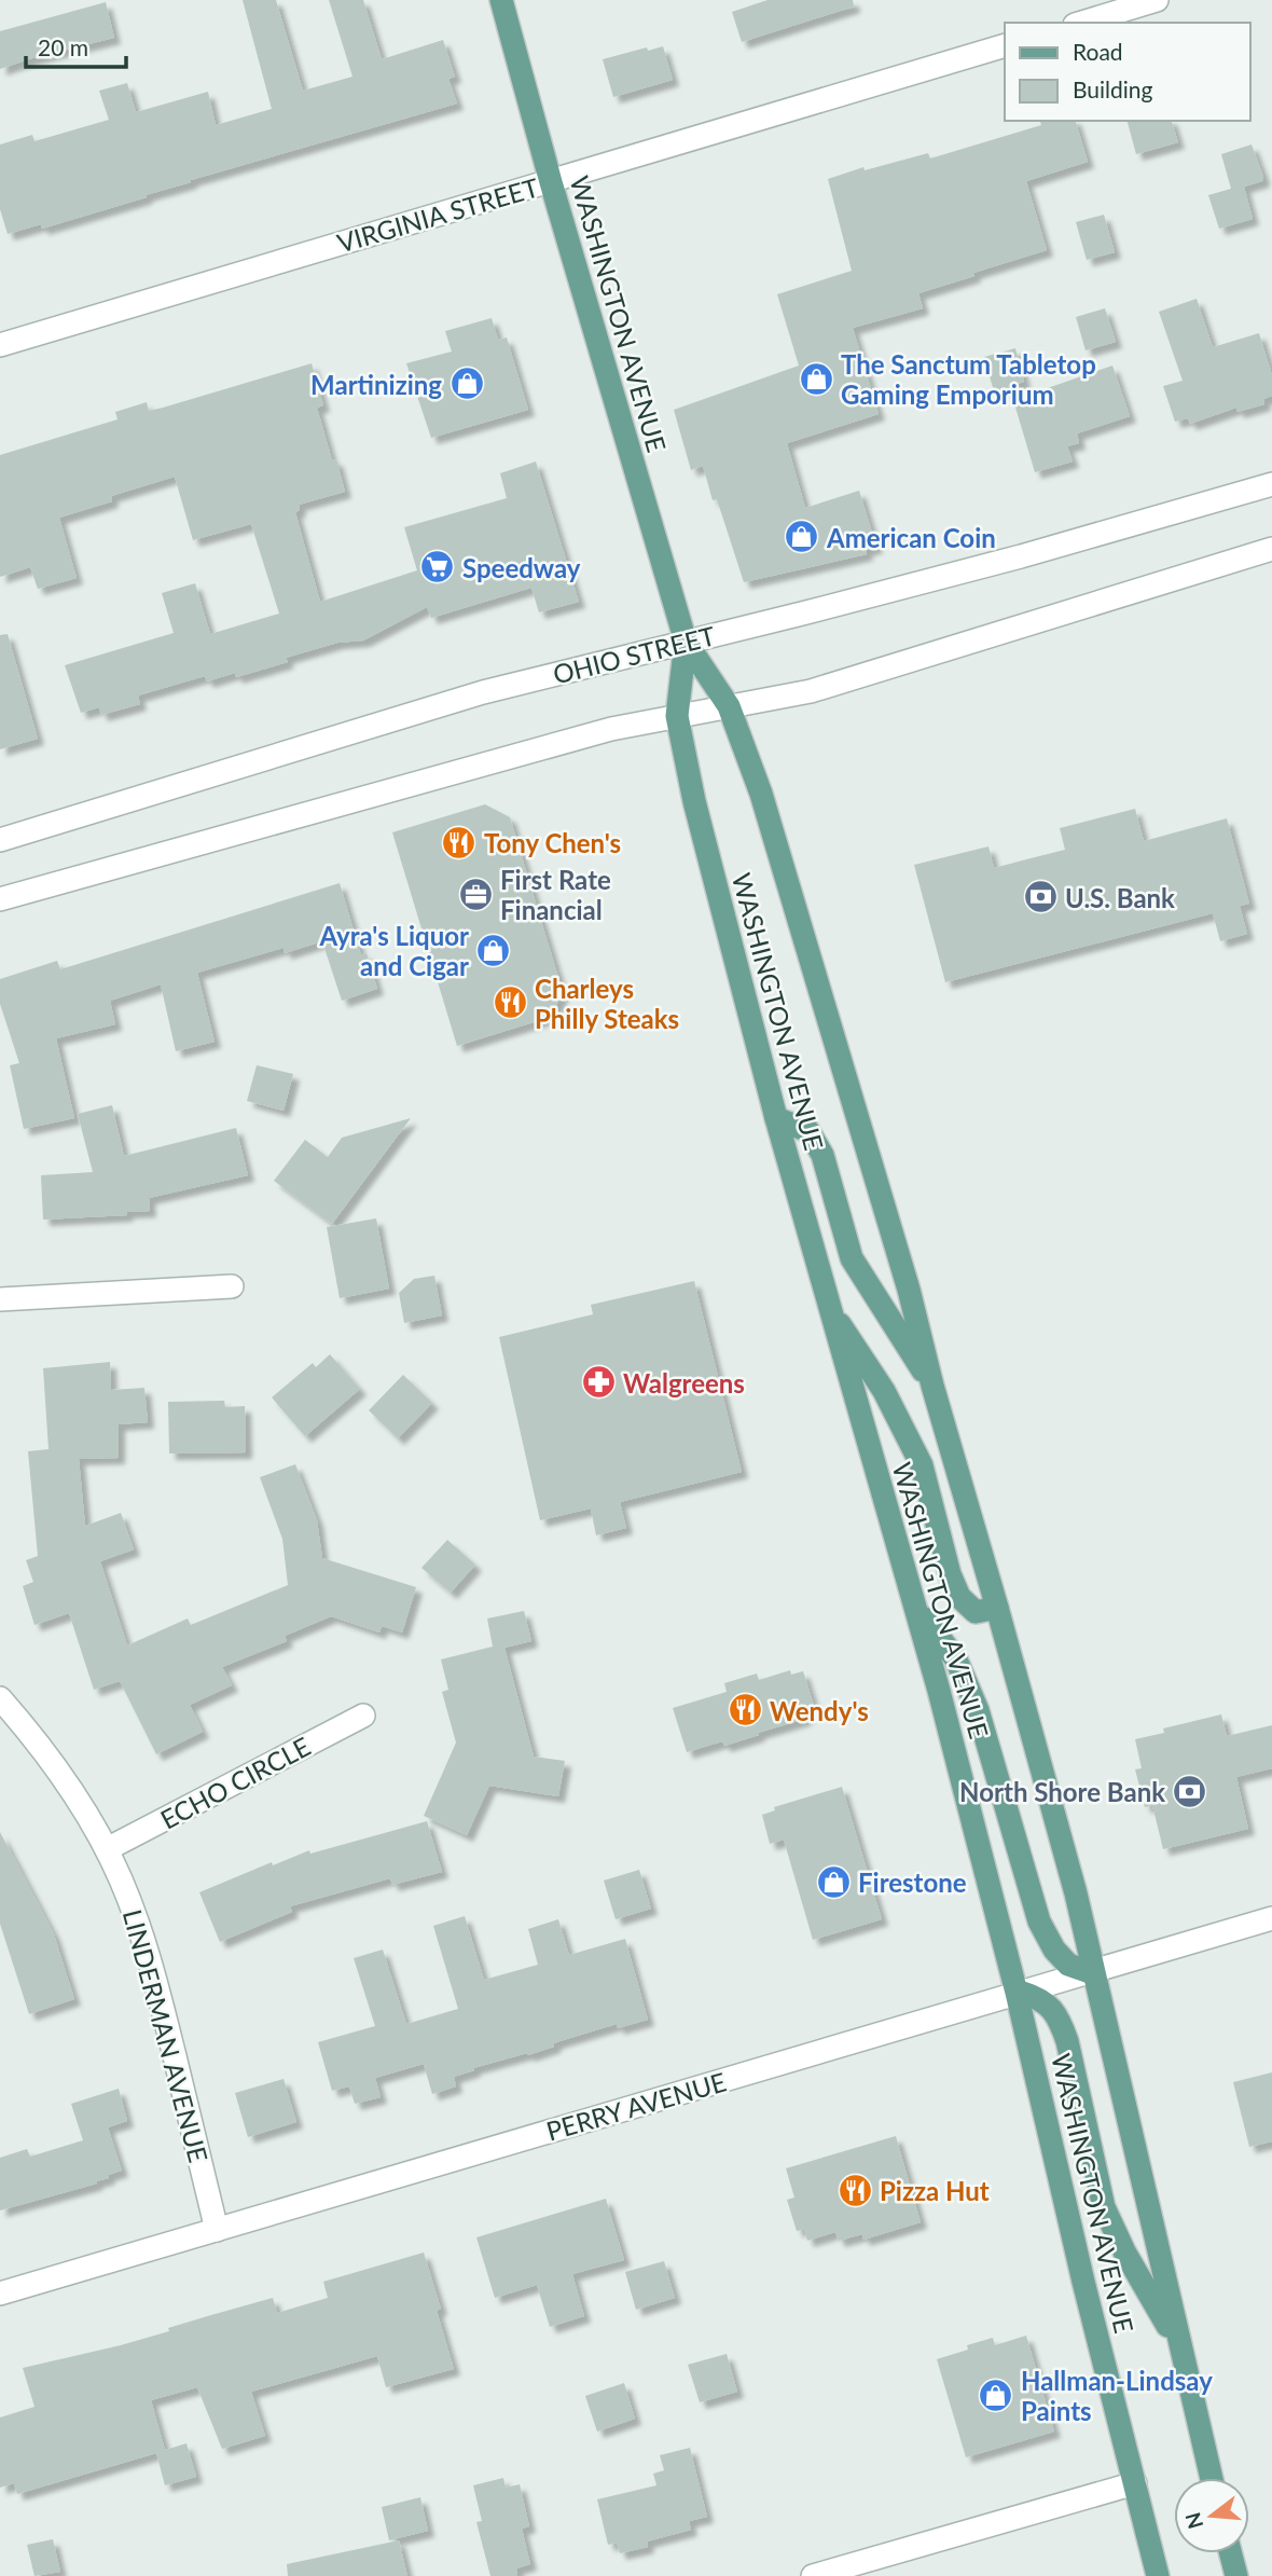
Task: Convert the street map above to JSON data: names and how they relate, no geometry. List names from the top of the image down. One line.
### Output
{"streets":{"main road":["WASHINGTON AVENUE"],"street":["VIRGINIA STREET","OHIO STREET","ECHO CIRCLE","LINDERMAN AVENUE","PERRY AVENUE"]},"crossings":[["VIRGINIA STREET","WASHINGTON AVENUE"],["WASHINGTON AVENUE","OHIO STREET"],["WASHINGTON AVENUE","PERRY AVENUE"],["ECHO CIRCLE","LINDERMAN AVENUE"],["LINDERMAN AVENUE","PERRY AVENUE"]],"places":{"shop":["The Sanctum Tabletop Gaming Emporium","Martinizing","American Coin","Ayra's Liquor and Cigar","Firestone","Hallman-Lindsay Paints"],"supermarket":["Speedway"],"restaurant":["Tony Chen's","Charleys Philly Steaks","Wendy's","Pizza Hut"],"office":["First Rate Financial"],"bank":["U.S. Bank","North Shore Bank"],"pharmacy":["Walgreens"]},"legend":["Road","Building"],"scale_bar":"20 m","north":"left"}
